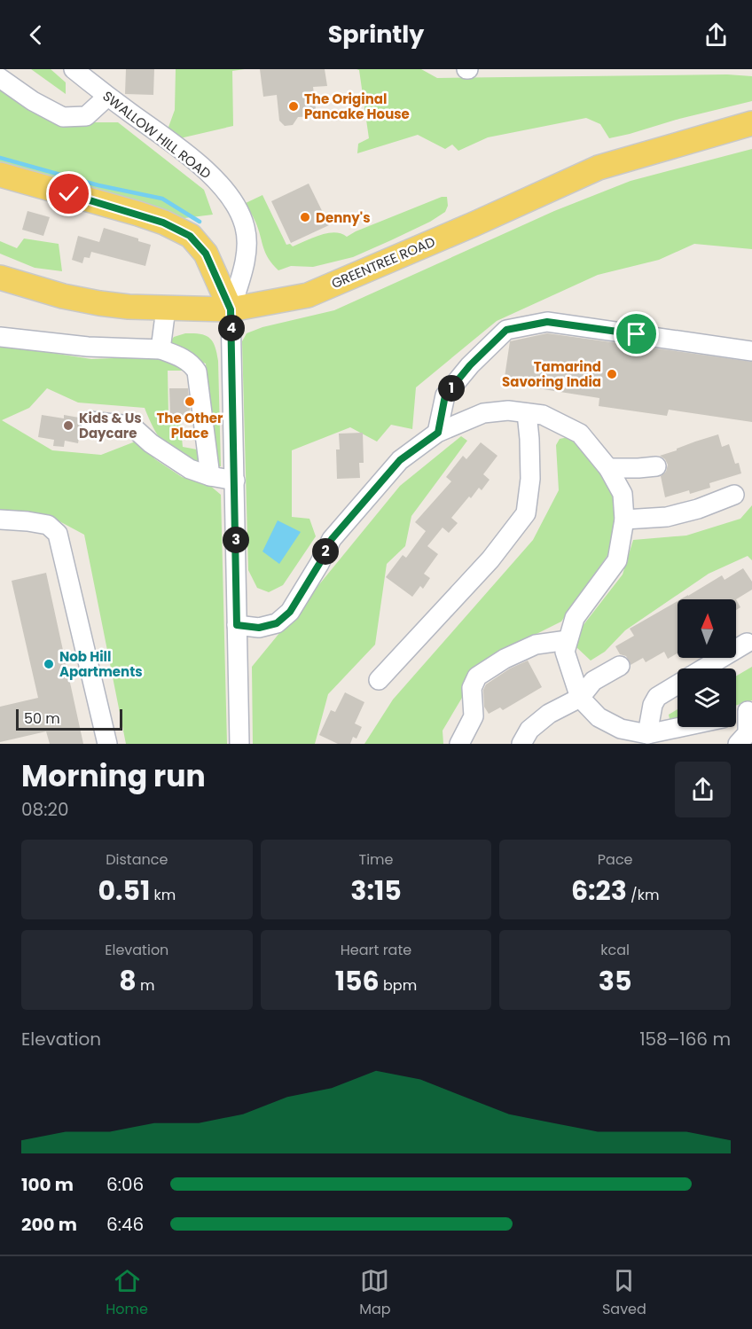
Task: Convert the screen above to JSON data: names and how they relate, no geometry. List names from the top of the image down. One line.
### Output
{"streets":{"main road":["GREENTREE ROAD"],"street":["SWALLOW HILL ROAD"]},"crossings":[["SWALLOW HILL ROAD","GREENTREE ROAD"]],"places":["The Original Pancake House","Denny's","Tamarind Savoring India","The Other Place","Kids & Us Daycare","Nob Hill Apartments"],"scale_bar":"50 m","north":"top","page":{"header":"Sprintly","pins":["4","1","3","2"],"scale":"50 m","heading":["Morning run","08:20"],"stats":[["Distance","0.51 km"],["Time","3:15"],["Pace","6:23 /km"],["Elevation","8 m"],["Heart rate","156 bpm"],["kcal","35"]],"chart":["Elevation","158–166 m"],"list":[{"name":"100 m","note":"6:06"},{"name":"200 m","note":"6:46"}],"tabs":["Home","Map","Saved"]}}
